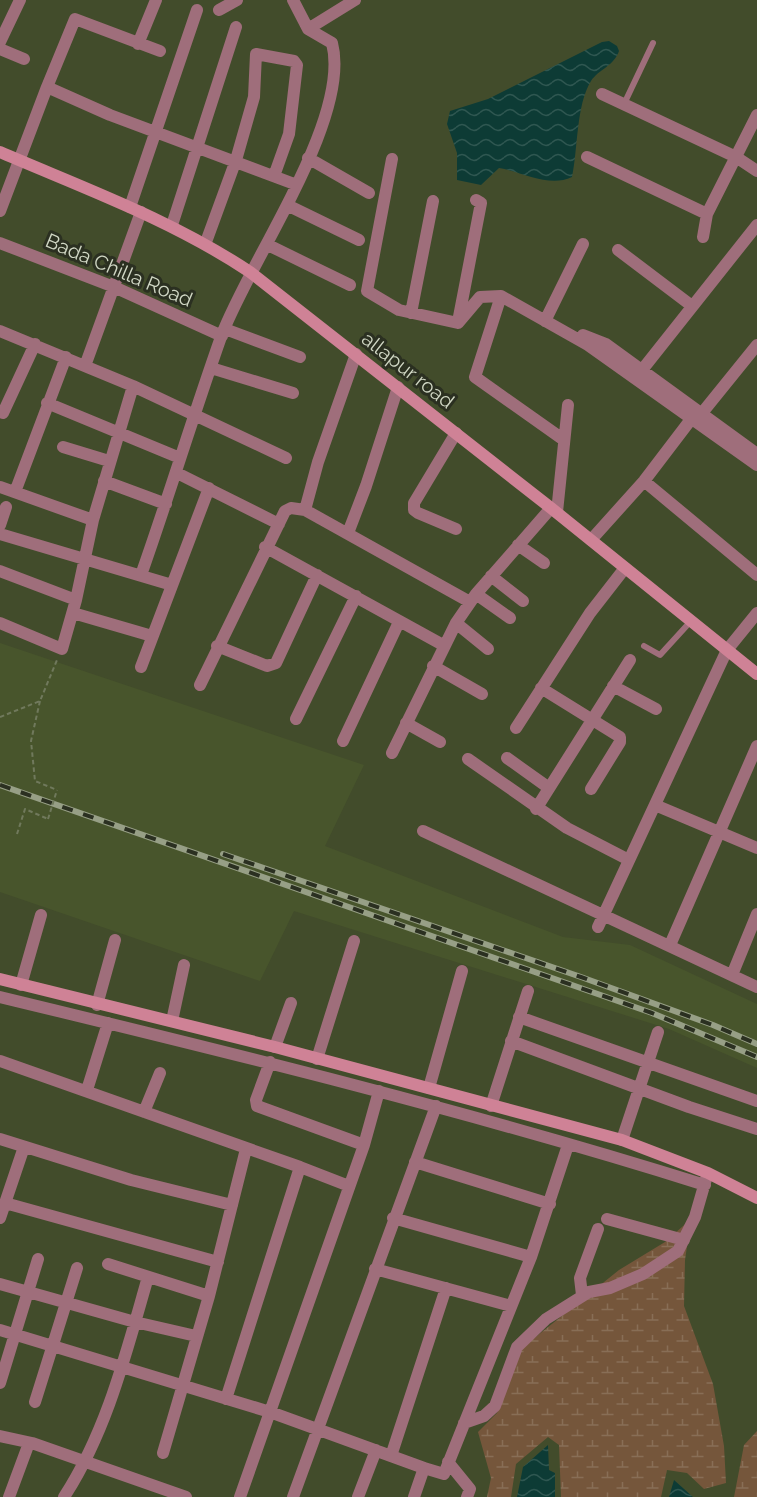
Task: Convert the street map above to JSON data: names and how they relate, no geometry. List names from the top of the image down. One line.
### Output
{"streets":{"main road":["allapur road"],"street":["Bada Chilla Road"]}}
